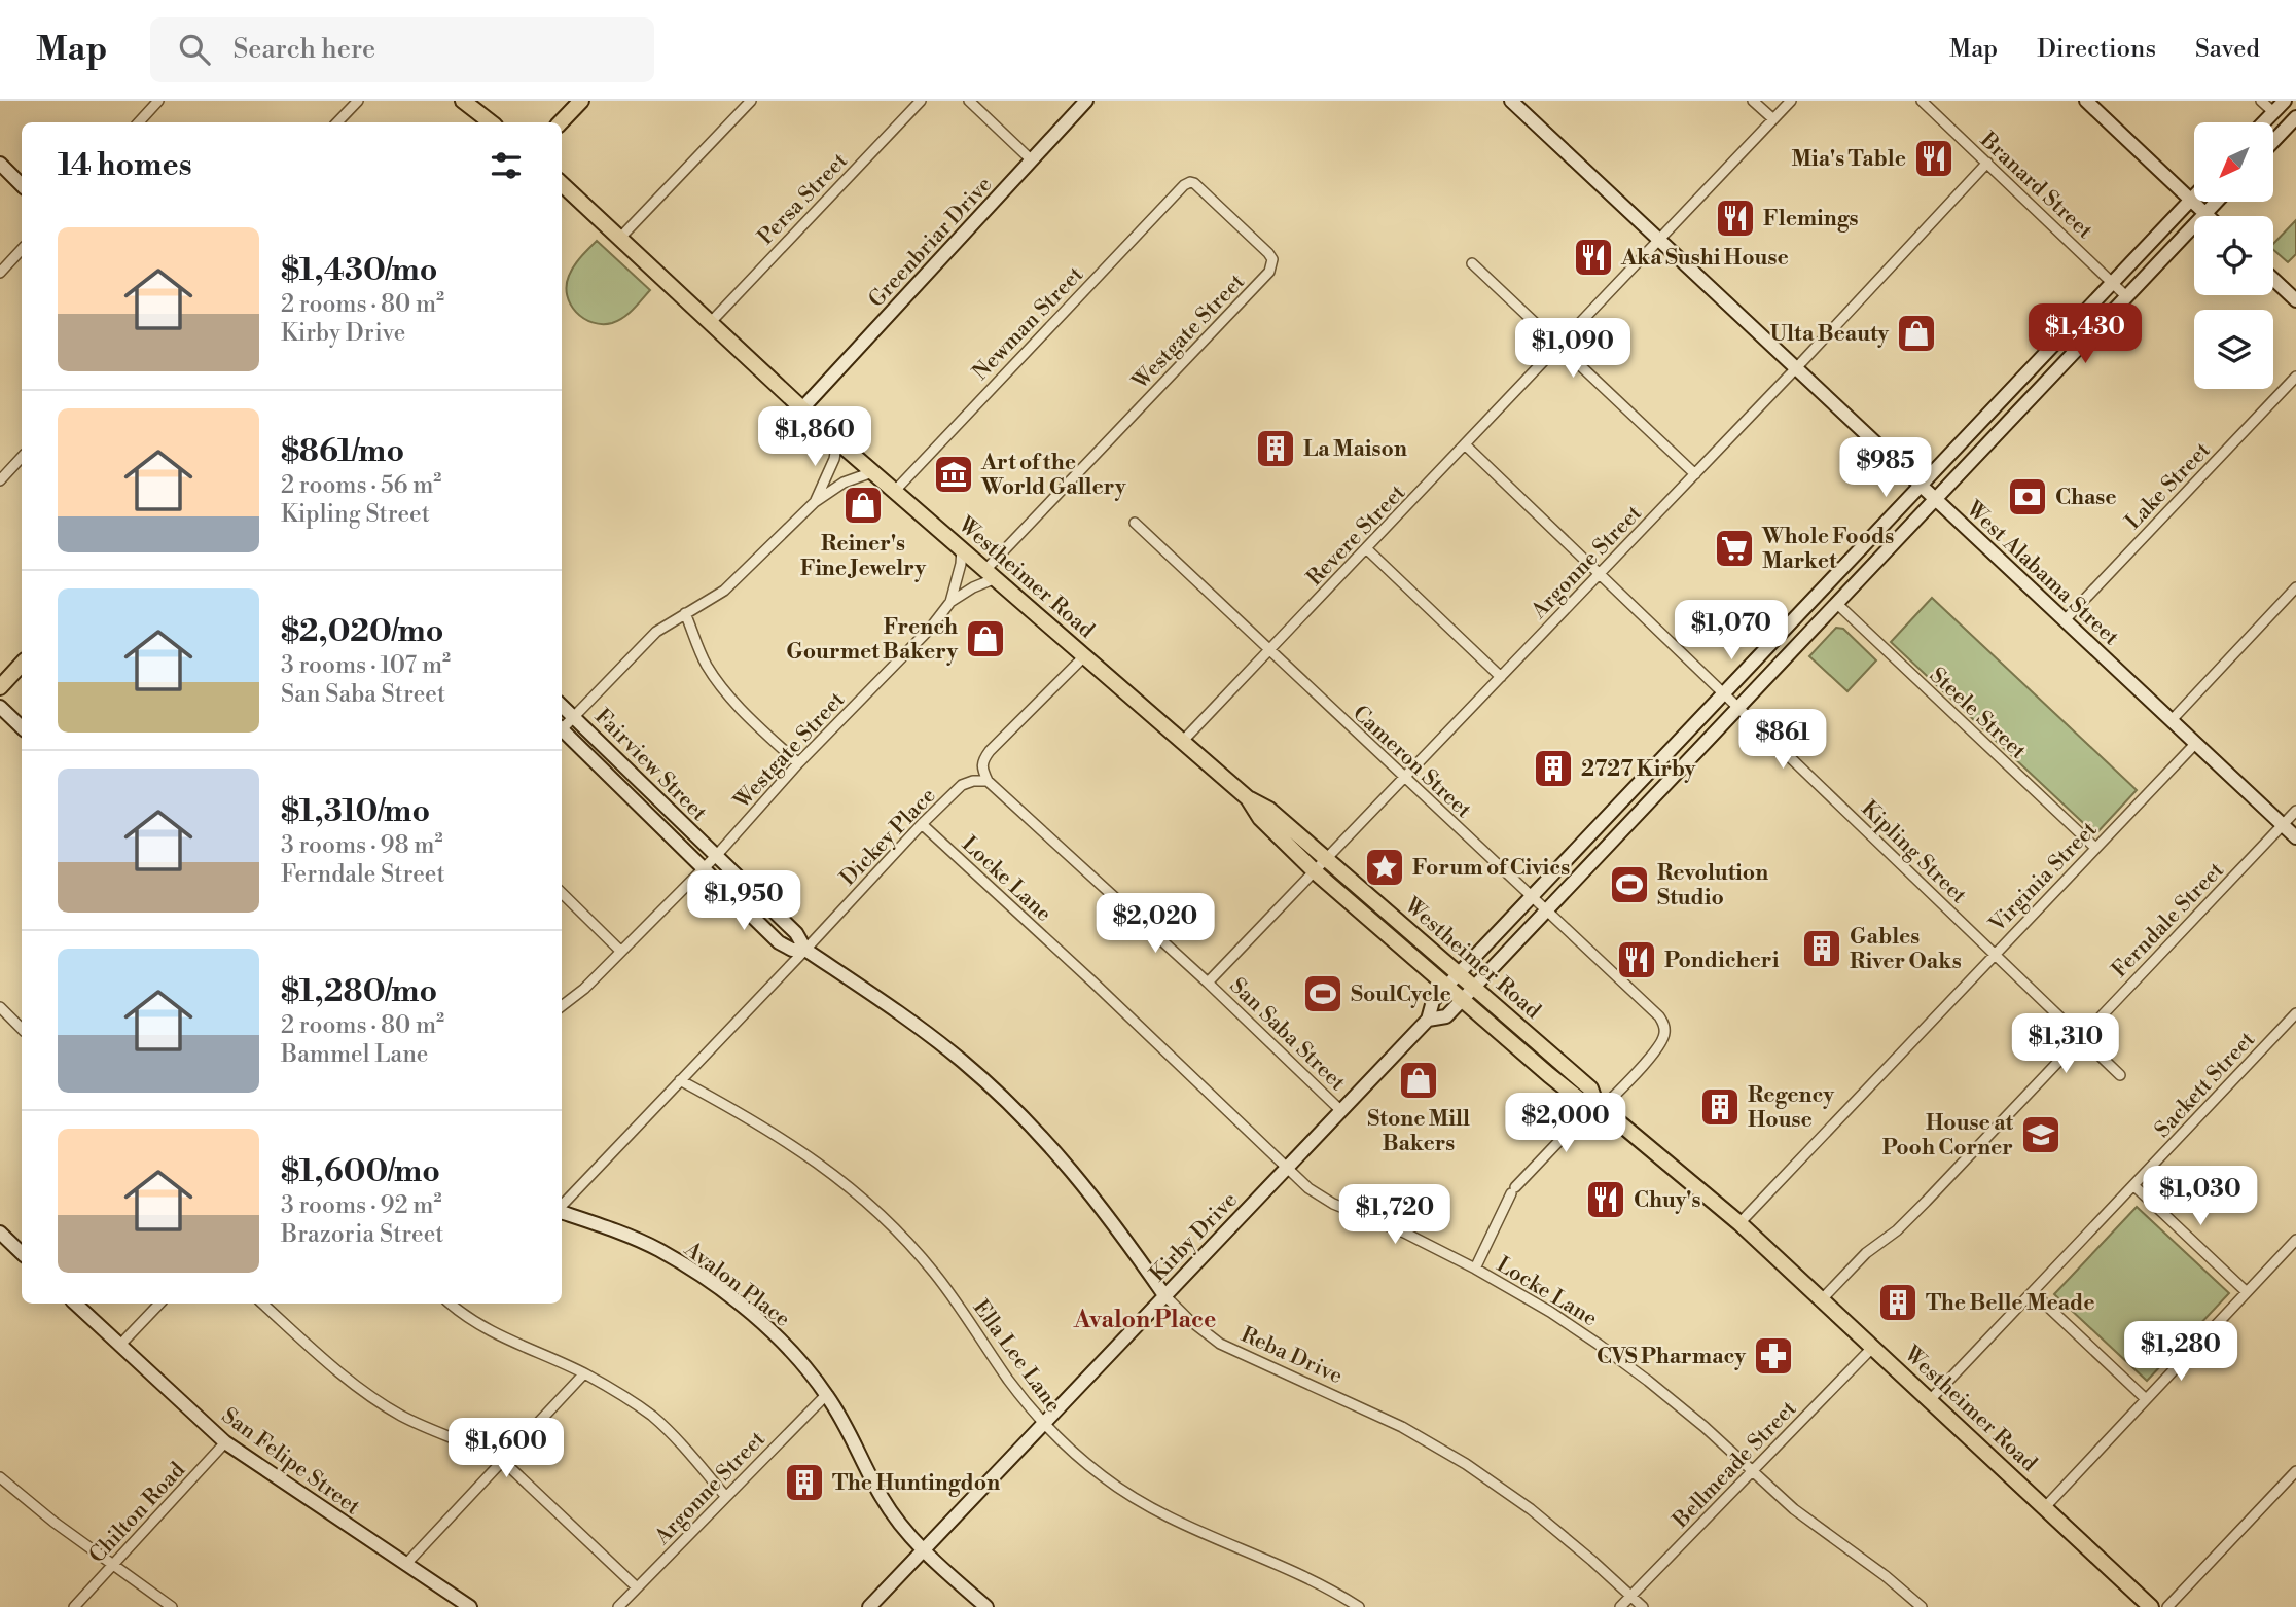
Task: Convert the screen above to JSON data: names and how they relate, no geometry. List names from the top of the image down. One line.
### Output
{"streets":{"main road":["Westheimer Road"],"street":["Branard Street","Persa Street","Greenbriar Drive","Newman Street","Westgate Street","Lake Street","Revere Street","Argonne Street","West Alabama Street","Steele Street","Cameron Street","Fairview Street","Dickey Place","Kipling Street","Virginia Street","Locke Lane","Ferndale Street","San Saba Street","Sackett Street","Kirby Drive","Avalon Place","Reba Drive","Ella Lee Lane","San Felipe Street","Bellmeade Street","Chilton Road"]},"crossings":[["Branard Street","Argonne Street"],["Branard Street","Kirby Drive"],["Persa Street","Westheimer Road"],["Greenbriar Drive","Westheimer Road"],["Newman Street","Westgate Street"],["Newman Street","Westheimer Road"],["Westgate Street","Westheimer Road"],["Westgate Street","Fairview Street"],["Westgate Street","Reba Drive"],["Lake Street","West Alabama Street"],["Revere Street","West Alabama Street"],["Revere Street","Westheimer Road"],["Revere Street","Cameron Street"],["Revere Street","Kipling Street"],["Argonne Street","West Alabama Street"],["Argonne Street","Westheimer Road"],["Argonne Street","Cameron Street"],["Argonne Street","Kipling Street"],["Argonne Street","San Saba Street"],["Argonne Street","Avalon Place"],["West Alabama Street","Virginia Street"],["West Alabama Street","Ferndale Street"],["West Alabama Street","Kirby Drive"],["Westheimer Road","Cameron Street"],["Westheimer Road","Virginia Street"],["Westheimer Road","Ferndale Street"],["Westheimer Road","Sackett Street"],["Westheimer Road","Kirby Drive"],["Westheimer Road","Bellmeade Street"],["Steele Street","Virginia Street"],["Steele Street","Kirby Drive"],["Cameron Street","Kirby Drive"],["Fairview Street","Reba Drive"],["Dickey Place","Locke Lane"],["Dickey Place","San Saba Street"],["Dickey Place","Reba Drive"],["Dickey Place","Ella Lee Lane"],["Kipling Street","Virginia Street"],["Kipling Street","Ferndale Street"],["Kipling Street","Kirby Drive"],["Locke Lane","Kirby Drive"],["Locke Lane","Bellmeade Street"],["San Saba Street","Kirby Drive"],["Kirby Drive","Avalon Place"],["Kirby Drive","Reba Drive"],["Kirby Drive","Ella Lee Lane"],["Reba Drive","Bellmeade Street"],["San Felipe Street","Chilton Road"]],"districts":["Avalon Place"],"places":{"restaurant":["Mia's Table","Flemings","Aka Sushi House","Pondicheri","Chuy's"],"shop":["Ulta Beauty","Reiner's Fine Jewelry","French Gourmet Bakery","Stone Mill Bakers"],"building":["La Maison","2727 Kirby","Gables River Oaks","Regency House","The Belle Meade","The Huntingdon"],"museum":["Art of the World Gallery"],"bank":["Chase"],"supermarket":["Whole Foods Market"],"place":["Forum of Civics"],"sports":["Revolution Studio","SoulCycle"],"school or university":["House at Pooh Corner"],"pharmacy":["CVS Pharmacy"]},"north":"bottom left","page":{"header":"Map","search":"Search here","nav":["Map","Directions","Saved"],"heading":"14 homes","list":[{"name":"$1,430/mo","note":"2 rooms · 80 m² · Kirby Drive"},{"name":"$861/mo","note":"2 rooms · 56 m² · Kipling Street"},{"name":"$2,020/mo","note":"3 rooms · 107 m² · San Saba Street"},{"name":"$1,310/mo","note":"3 rooms · 98 m² · Ferndale Street"},{"name":"$1,280/mo","note":"2 rooms · 80 m² · Bammel Lane"},{"name":"$1,600/mo","note":"3 rooms · 92 m² · Brazoria Street"}],"price":["$1,430","$1,090","$1,860","$985","$1,070","$861","$1,950","$2,020","$1,310","$2,000","$1,030","$1,720","$1,280","$1,600"]}}
